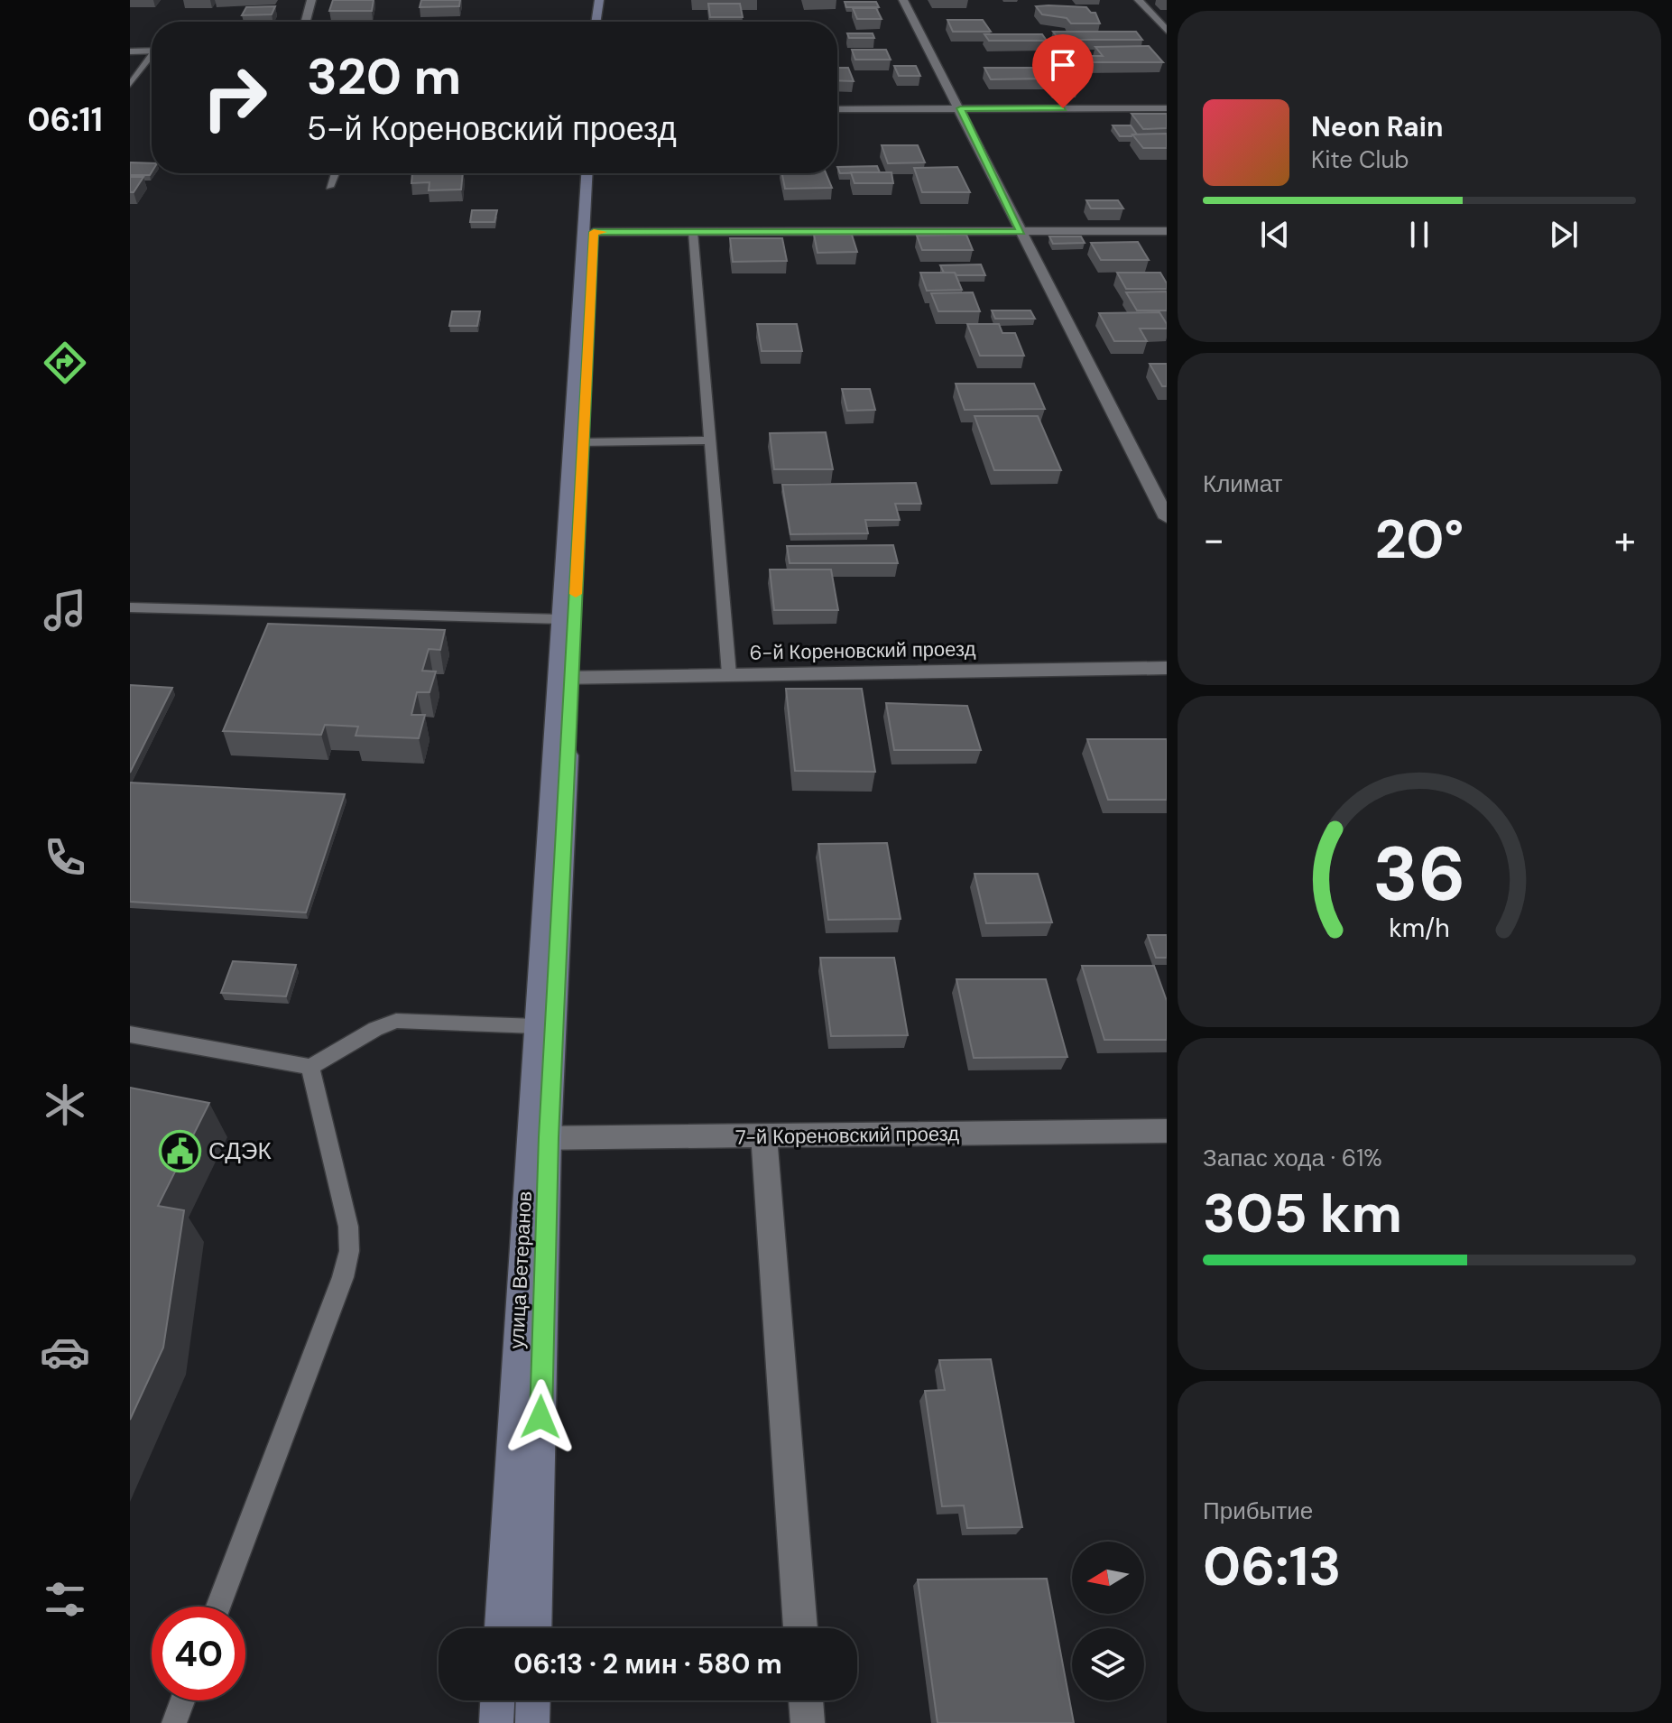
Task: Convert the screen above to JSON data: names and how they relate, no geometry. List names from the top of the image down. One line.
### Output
{"streets":{"street":["6-й Кореновский проезд","7-й Кореновский проезд","улица Ветеранов"]},"crossings":[["6-й Кореновский проезд","улица Ветеранов"],["7-й Кореновский проезд","улица Ветеранов"]],"places":{"public building":["СДЭК"]},"north":"left","page":{"tabs":"06:11","turn":["320 m","5-й Кореновский проезд"],"song":["Neon Rain","Kite Club"],"tile":["Климат",["Запас хода · 61%","305 km"],["Прибытие","06:13"]],"heat":["−","20°","+"],"limit":"40","trip":"06:13 · 2 мин · 580 m","gauge":["36","km/h"]}}
